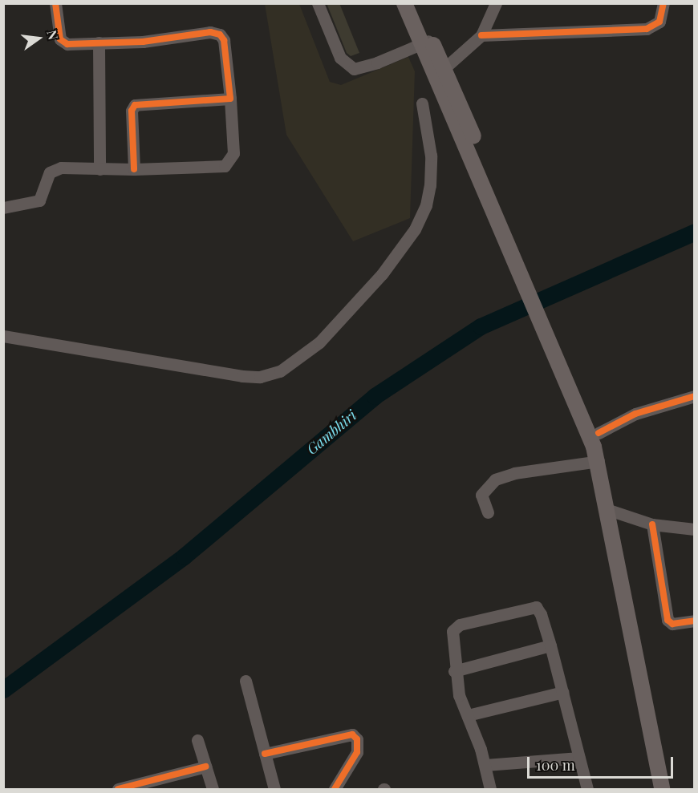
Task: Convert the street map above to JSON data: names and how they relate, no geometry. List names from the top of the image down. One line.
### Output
{"water":["Gambhiri"],"scale_bar":"100 m","north":"right"}
